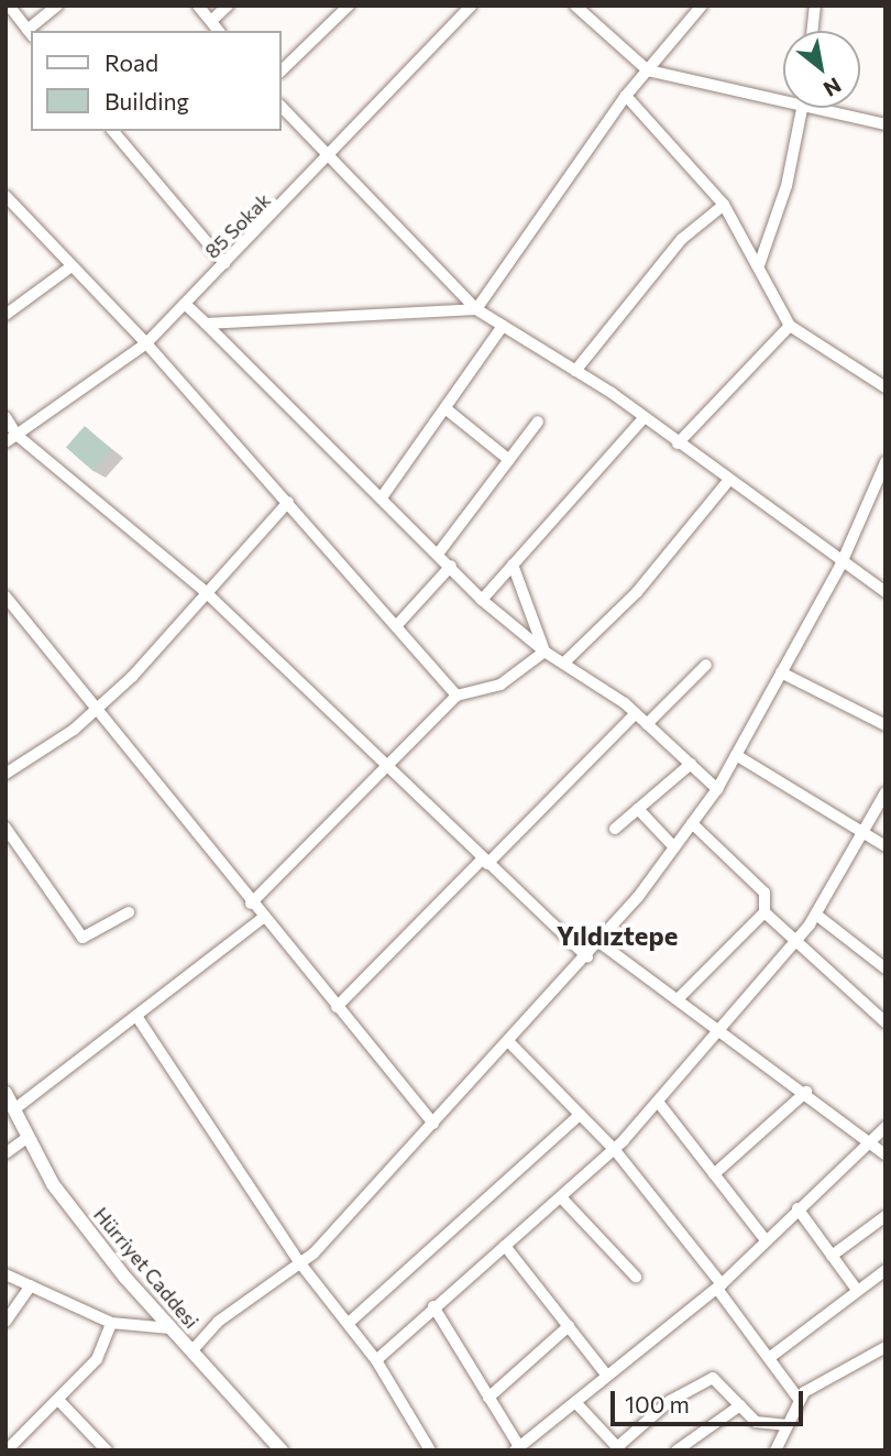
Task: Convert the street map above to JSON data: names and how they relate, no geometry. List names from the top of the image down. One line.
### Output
{"streets":{"street":["85 Sokak","Hürriyet Caddesi"]},"districts":["Yıldıztepe"],"legend":["Road","Building"],"scale_bar":"100 m","north":"bottom right"}
